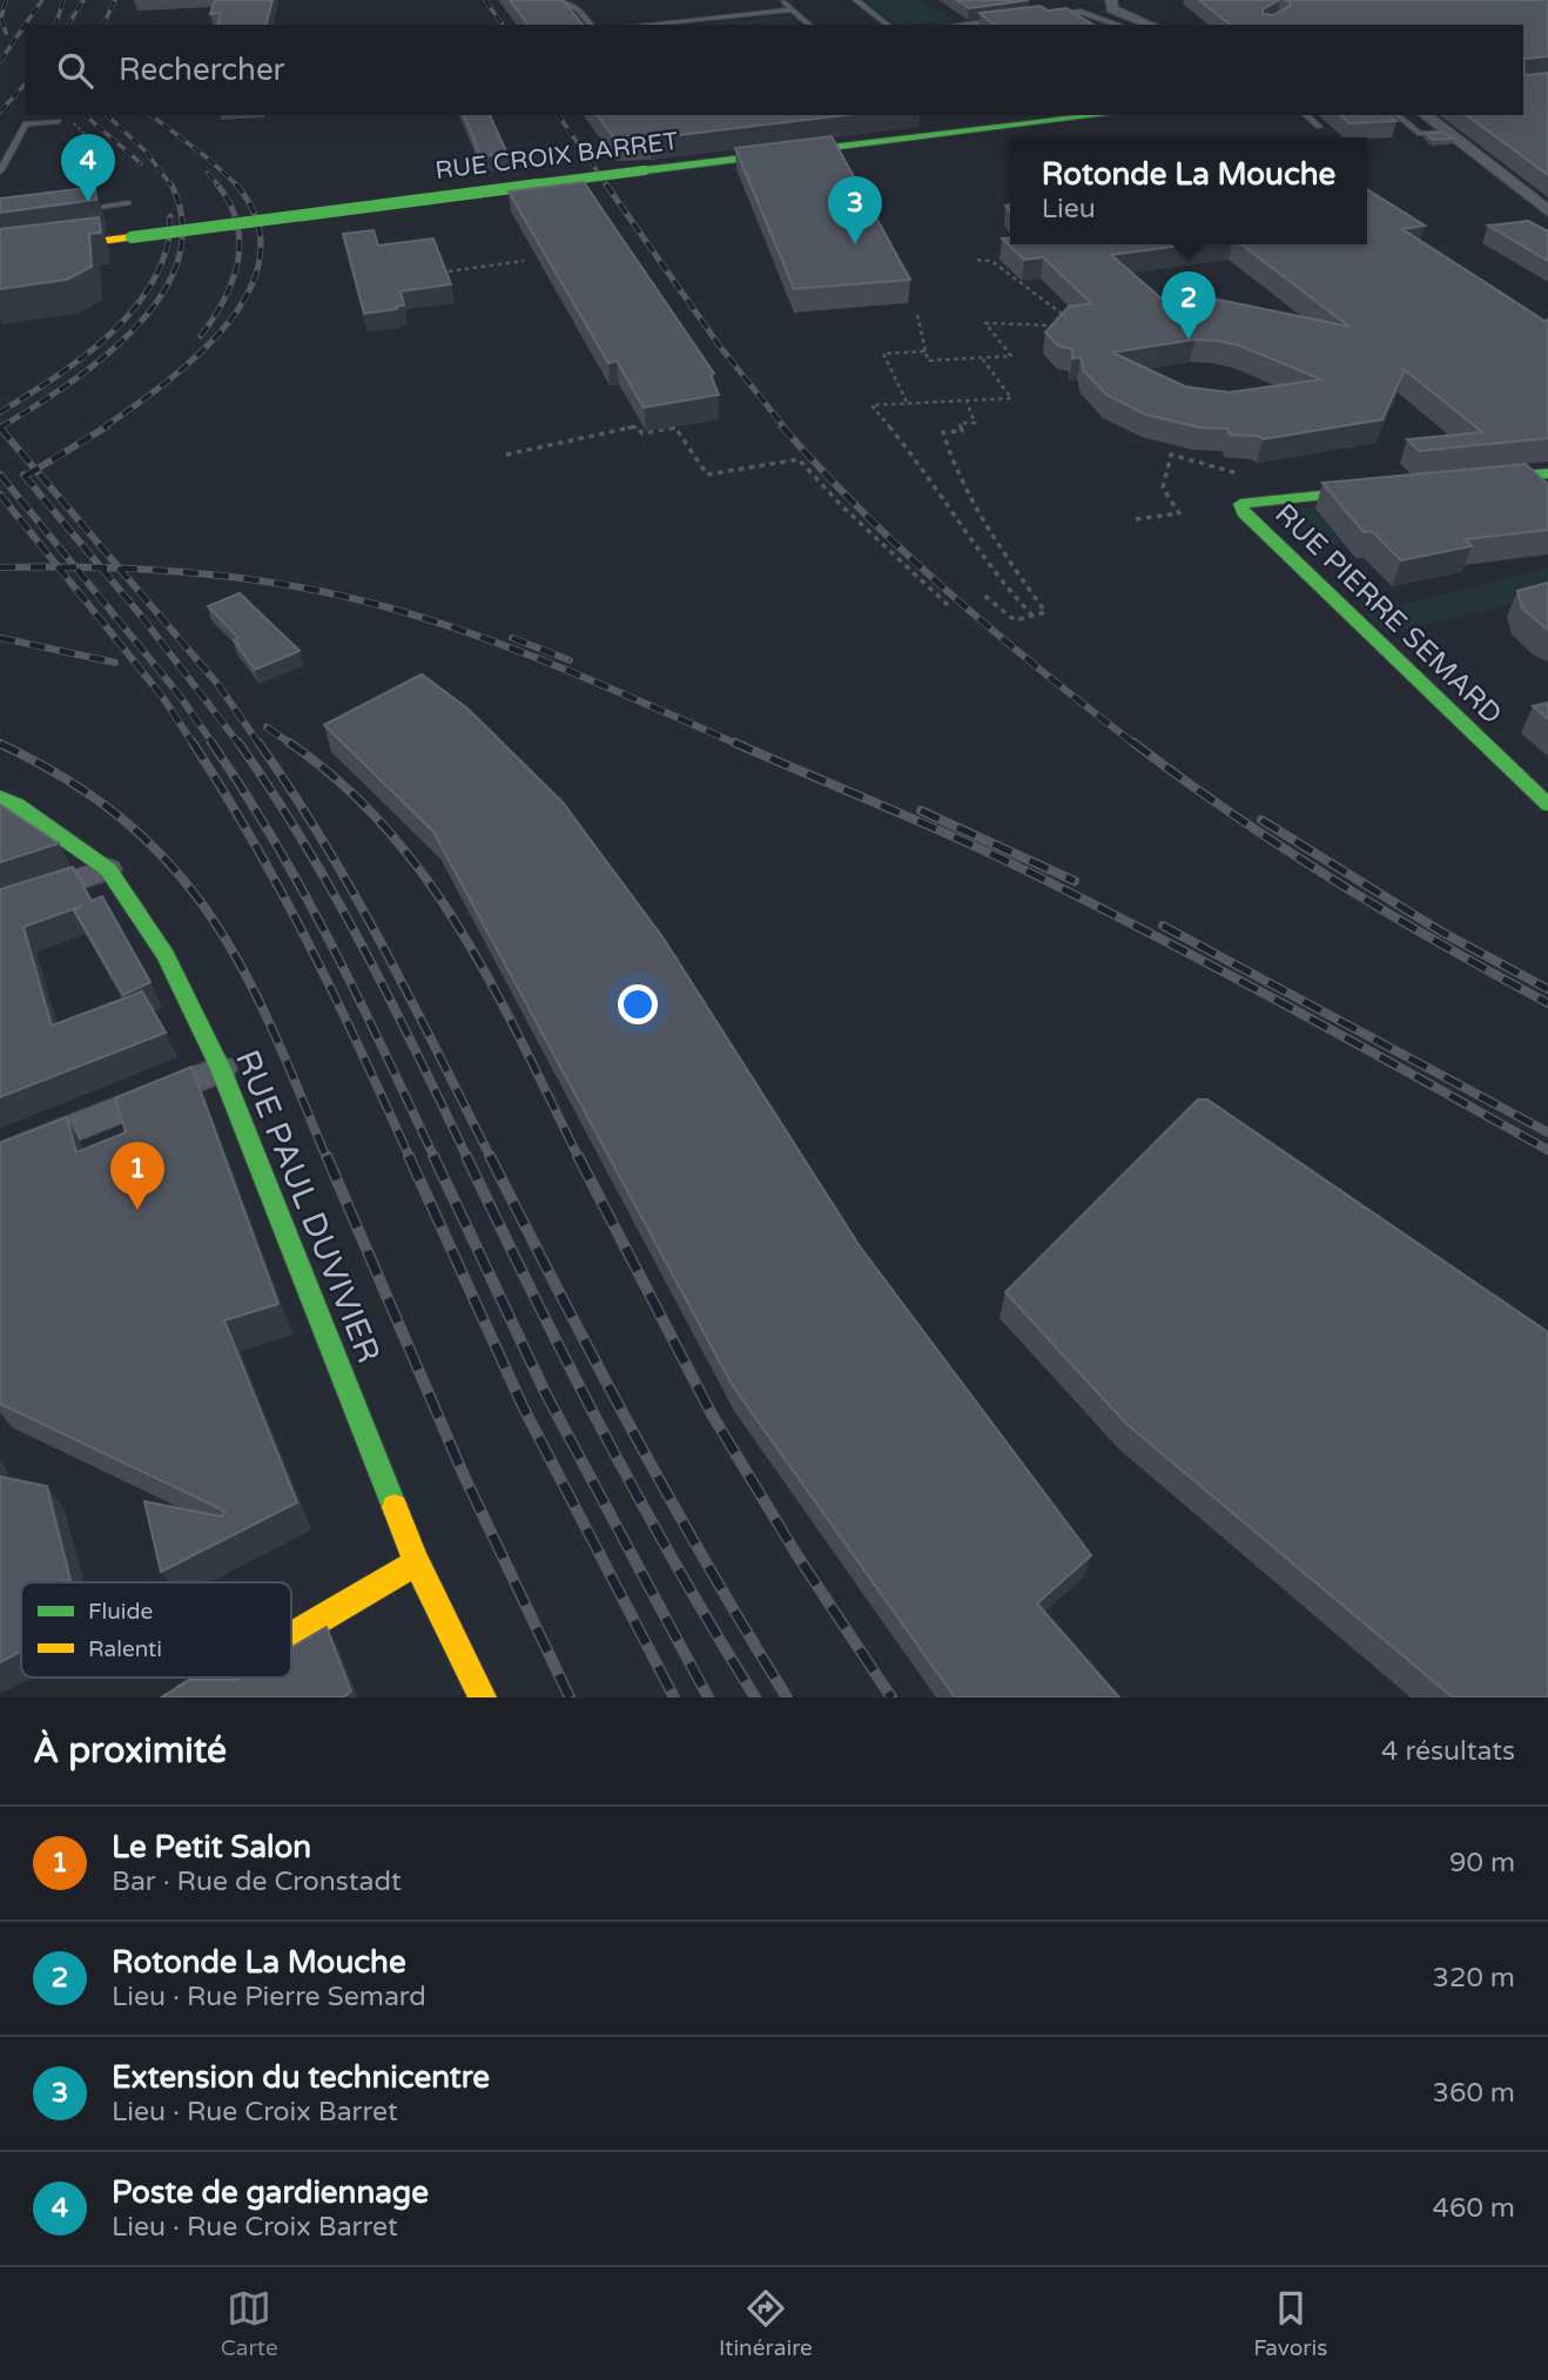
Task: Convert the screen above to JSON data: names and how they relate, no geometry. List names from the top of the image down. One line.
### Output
{"streets":{"street":["RUE CROIX BARRET","RUE PIERRE SEMARD","RUE PAUL DUVIVIER"]},"legend":["Fluide","Ralenti"],"page":{"search":"Rechercher","pins":["4","3","2","1"],"popup":["Rotonde La Mouche","Lieu"],"heading":["À proximité","4 résultats"],"list":[{"mark":"1","name":"Le Petit Salon","note":"Bar · Rue de Cronstadt","value":"90 m"},{"mark":"2","name":"Rotonde La Mouche","note":"Lieu · Rue Pierre Semard","value":"320 m"},{"mark":"3","name":"Extension du technicentre","note":"Lieu · Rue Croix Barret","value":"360 m"},{"mark":"4","name":"Poste de gardiennage","note":"Lieu · Rue Croix Barret","value":"460 m"}],"nav":["Carte","Itinéraire","Favoris"]}}
